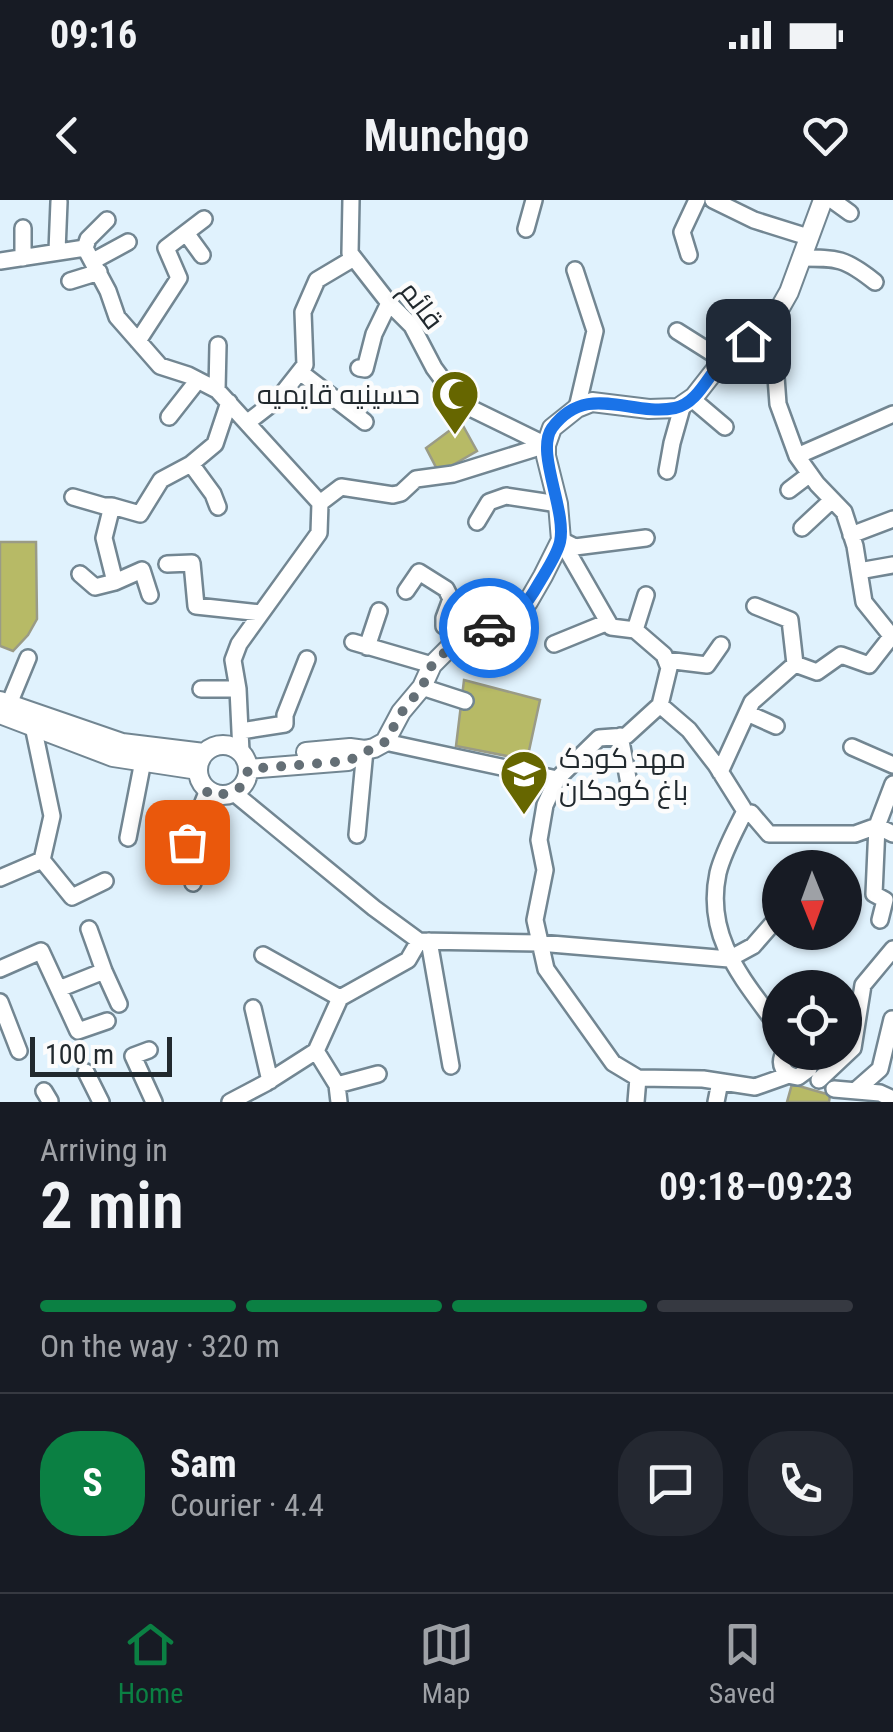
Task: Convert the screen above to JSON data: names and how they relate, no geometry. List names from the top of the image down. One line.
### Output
{"streets":{"street":["قائم"]},"places":{"mosque":["حسینیه قایمیه"],"school or university":["مهد کودک باغ کودکان"]},"scale_bar":"100 m","north":"bottom","page":{"status":"09:16","header":"Munchgo","scale":"100 m","heading":["2 min","Arriving in","09:18–09:23"],"panel":["Sam","Courier · 4.4"],"bar":"On the way · 320 m","round":"S","tabs":["Home","Map","Saved"]}}
